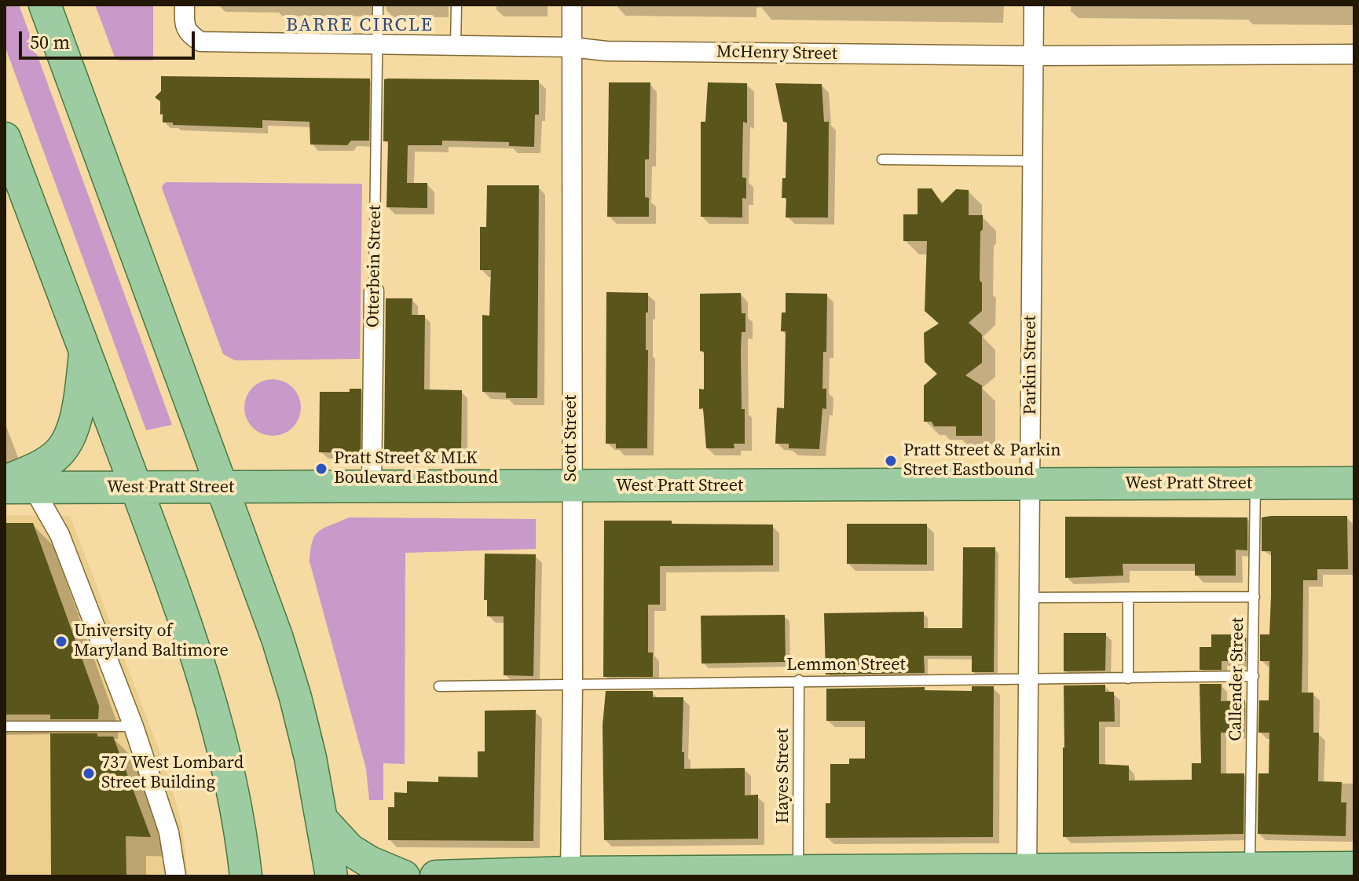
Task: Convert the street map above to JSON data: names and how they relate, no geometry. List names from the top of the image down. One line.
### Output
{"streets":{"main road":["West Pratt Street"],"street":["McHenry Street","Otterbein Street","Parkin Street","Scott Street"],"lane":["Lemmon Street","Callender Street","Hayes Street"]},"crossings":[["McHenry Street","Otterbein Street"],["McHenry Street","Parkin Street"],["McHenry Street","Scott Street"],["Otterbein Street","West Pratt Street"],["Parkin Street","West Pratt Street"],["Parkin Street","Lemmon Street"],["Scott Street","West Pratt Street"],["Scott Street","Lemmon Street"],["West Pratt Street","Callender Street"],["Lemmon Street","Callender Street"],["Lemmon Street","Hayes Street"]],"districts":["BARRE CIRCLE"],"places":["Pratt Street & Parkin Street Eastbound","Pratt Street & MLK Boulevard Eastbound","University of Maryland Baltimore","737 West Lombard Street Building"],"scale_bar":"50 m"}
